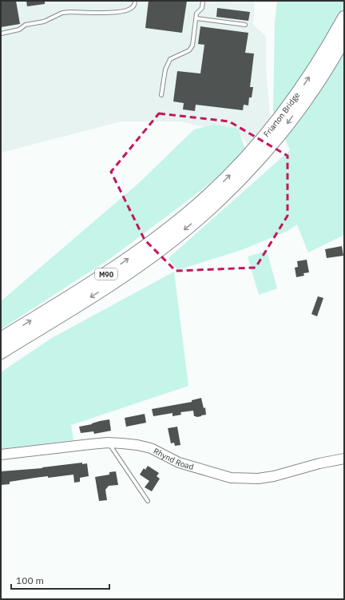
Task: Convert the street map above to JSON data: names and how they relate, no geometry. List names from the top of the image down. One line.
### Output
{"streets":{"highway":["Friarton Bridge","M90"],"street":["Rhynd Road"]},"crossings":[["Friarton Bridge","M90"]],"scale_bar":"100 m"}
